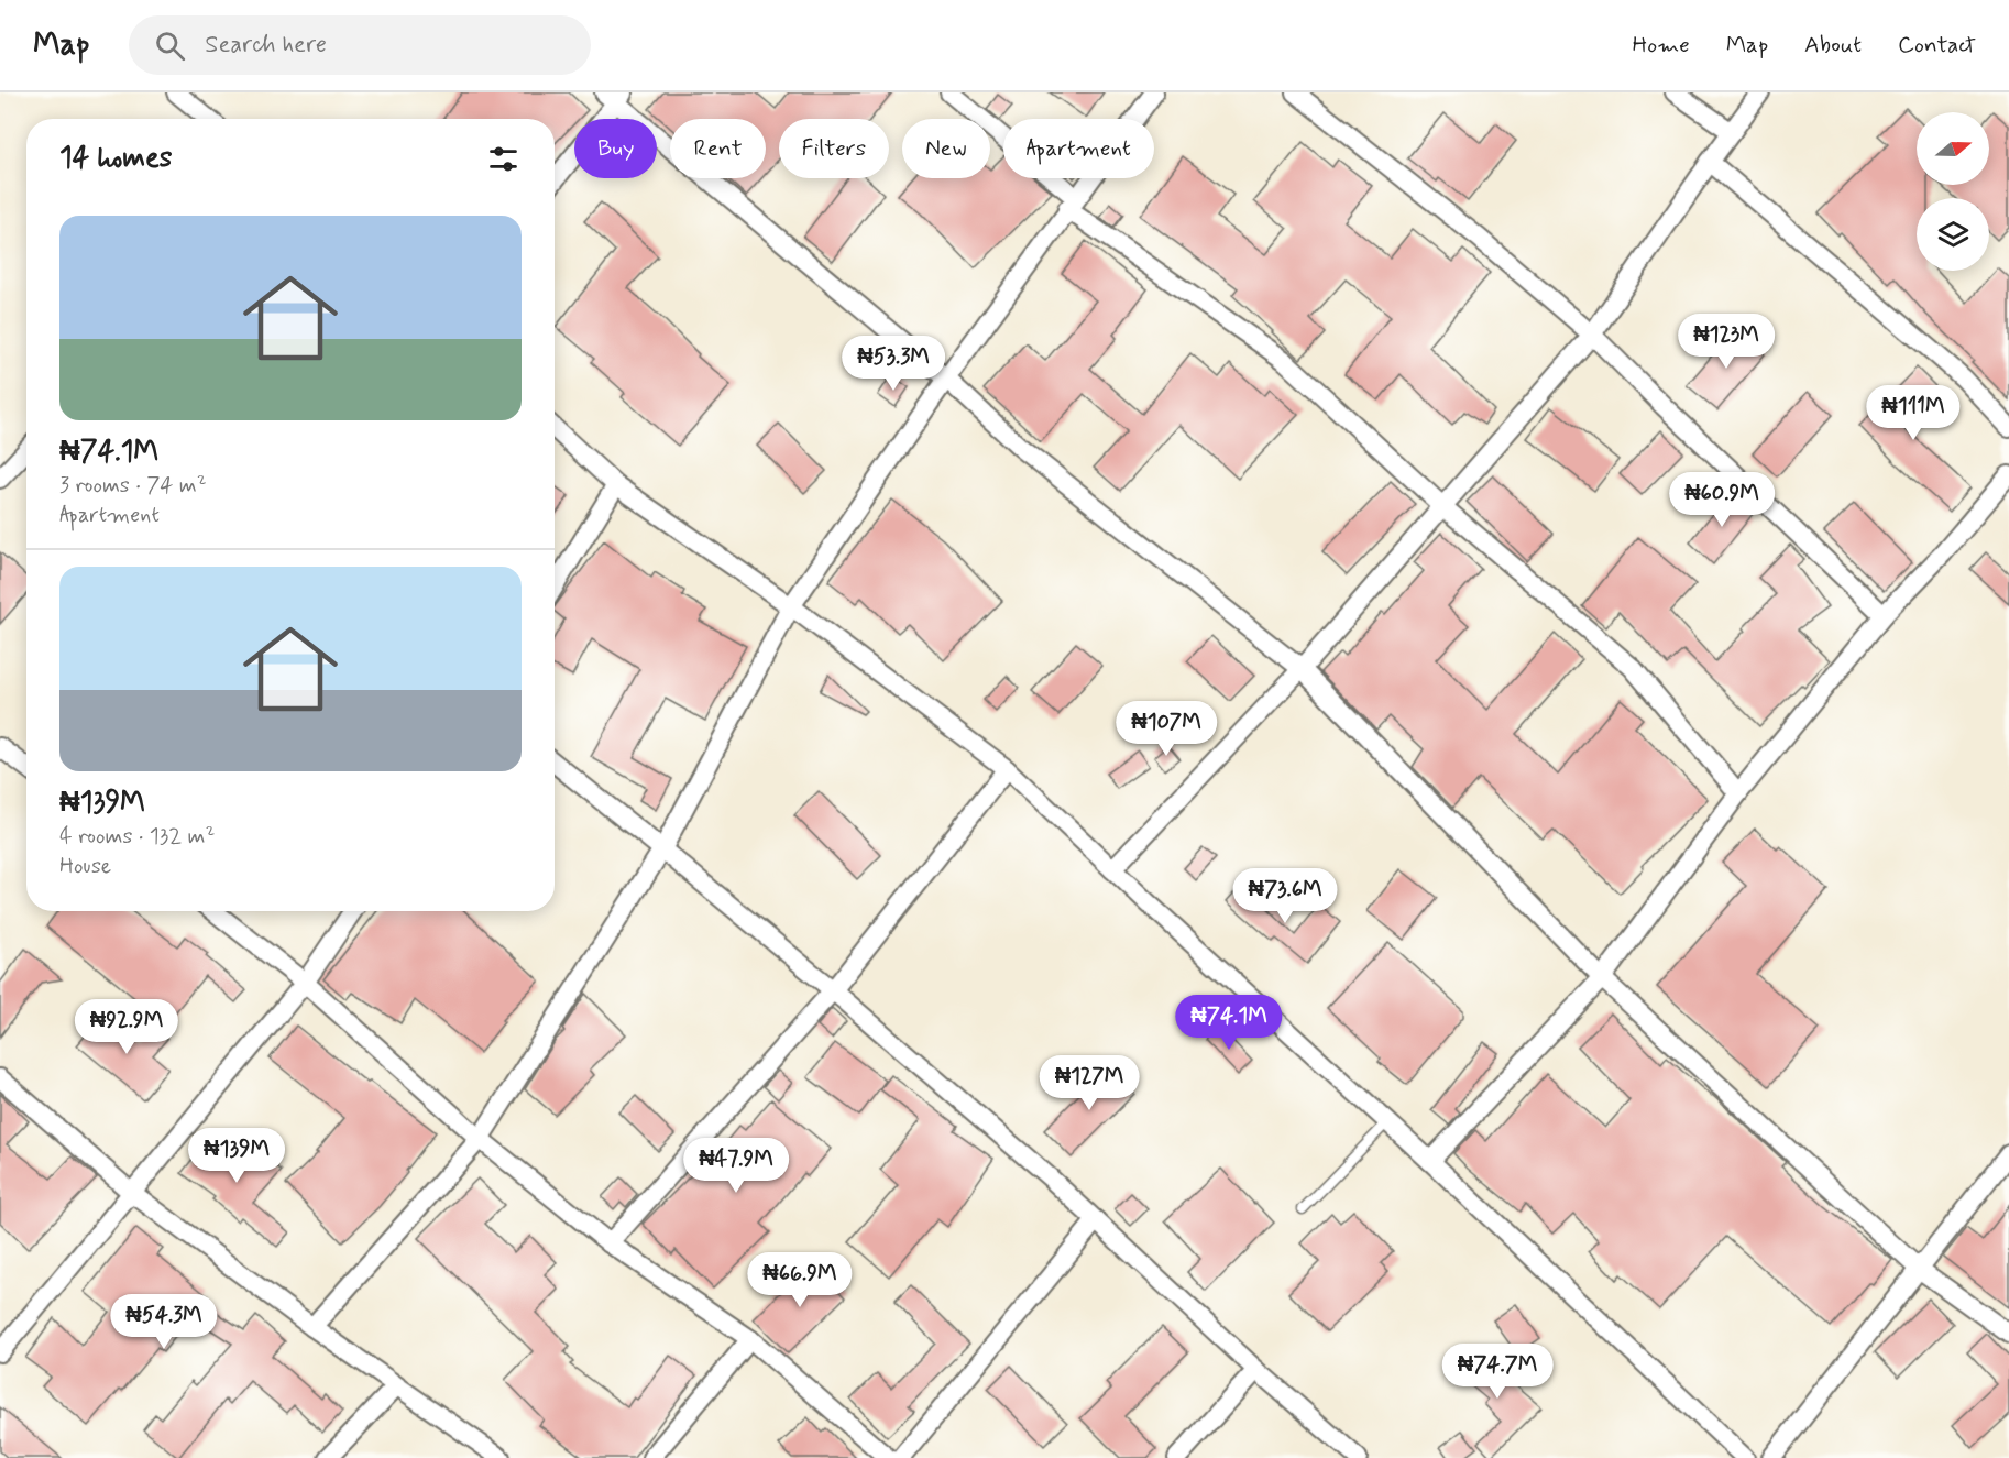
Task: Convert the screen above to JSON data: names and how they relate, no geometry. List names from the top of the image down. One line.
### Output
{"north":"right","page":{"header":"Map","search":"Search here","nav":["Home","Map","About","Contact"],"chip":["Buy","Rent","Filters","New","Apartment"],"heading":"14 homes","list":[{"name":"₦74.1M","note":"3 rooms · 74 m² · Apartment"},{"name":"₦139M","note":"4 rooms · 132 m² · House"}],"price":["₦123M","₦53.3M","₦111M","₦60.9M","₦107M","₦73.6M","₦74.1M","₦92.9M","₦127M","₦139M","₦47.9M","₦66.9M","₦54.3M","₦74.7M"]}}
